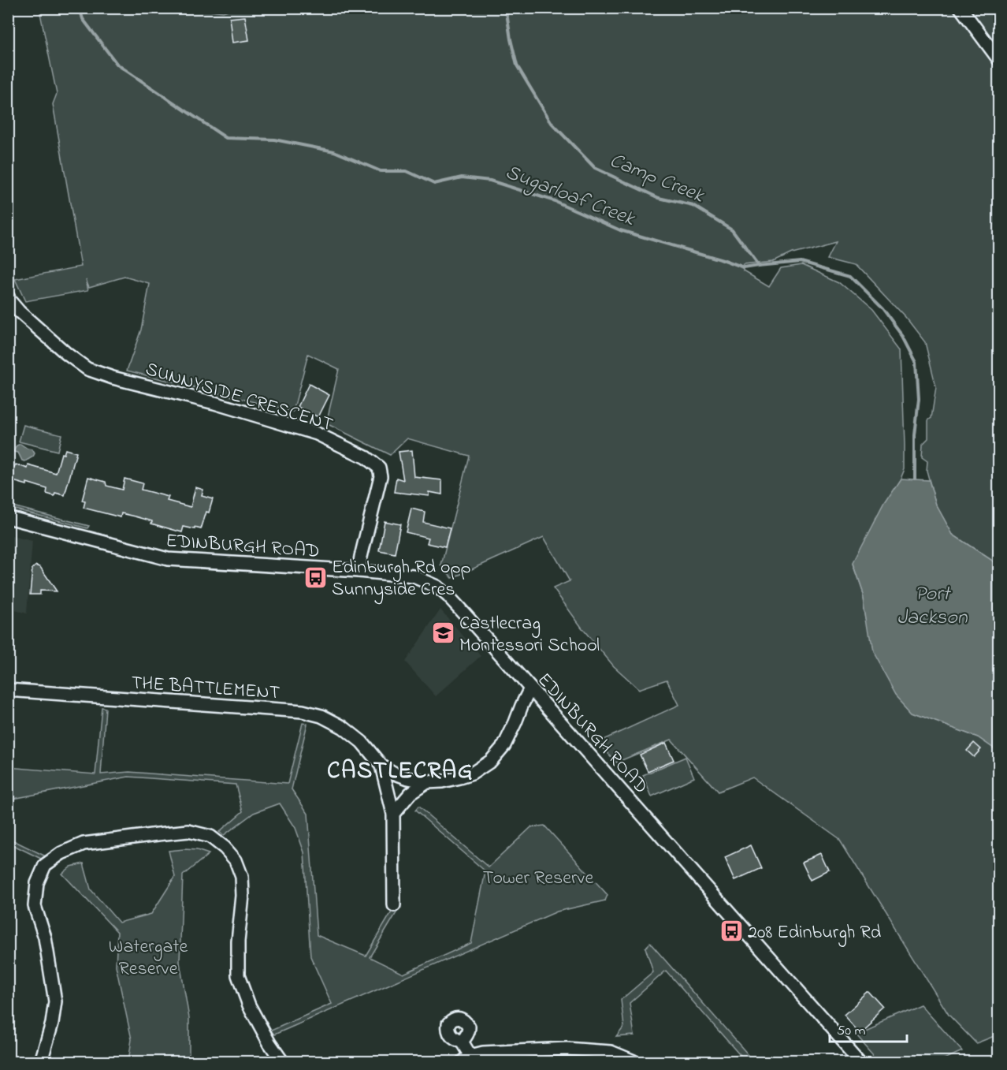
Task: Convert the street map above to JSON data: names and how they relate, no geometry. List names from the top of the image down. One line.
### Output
{"streets":{"street":["SUNNYSIDE CRESCENT","EDINBURGH ROAD","THE BATTLEMENT"]},"crossings":[["SUNNYSIDE CRESCENT","EDINBURGH ROAD"]],"districts":["CASTLECRAG"],"water":["Camp Creek","Sugarloaf Creek","Port Jackson"],"parks":["Tower Reserve","Watergate Reserve"],"places":{"bus stop":["Edinburgh Rd opp Sunnyside Cres","208 Edinburgh Rd"],"school or university":["Castlecrag Montessori School"]},"scale_bar":"50 m"}
